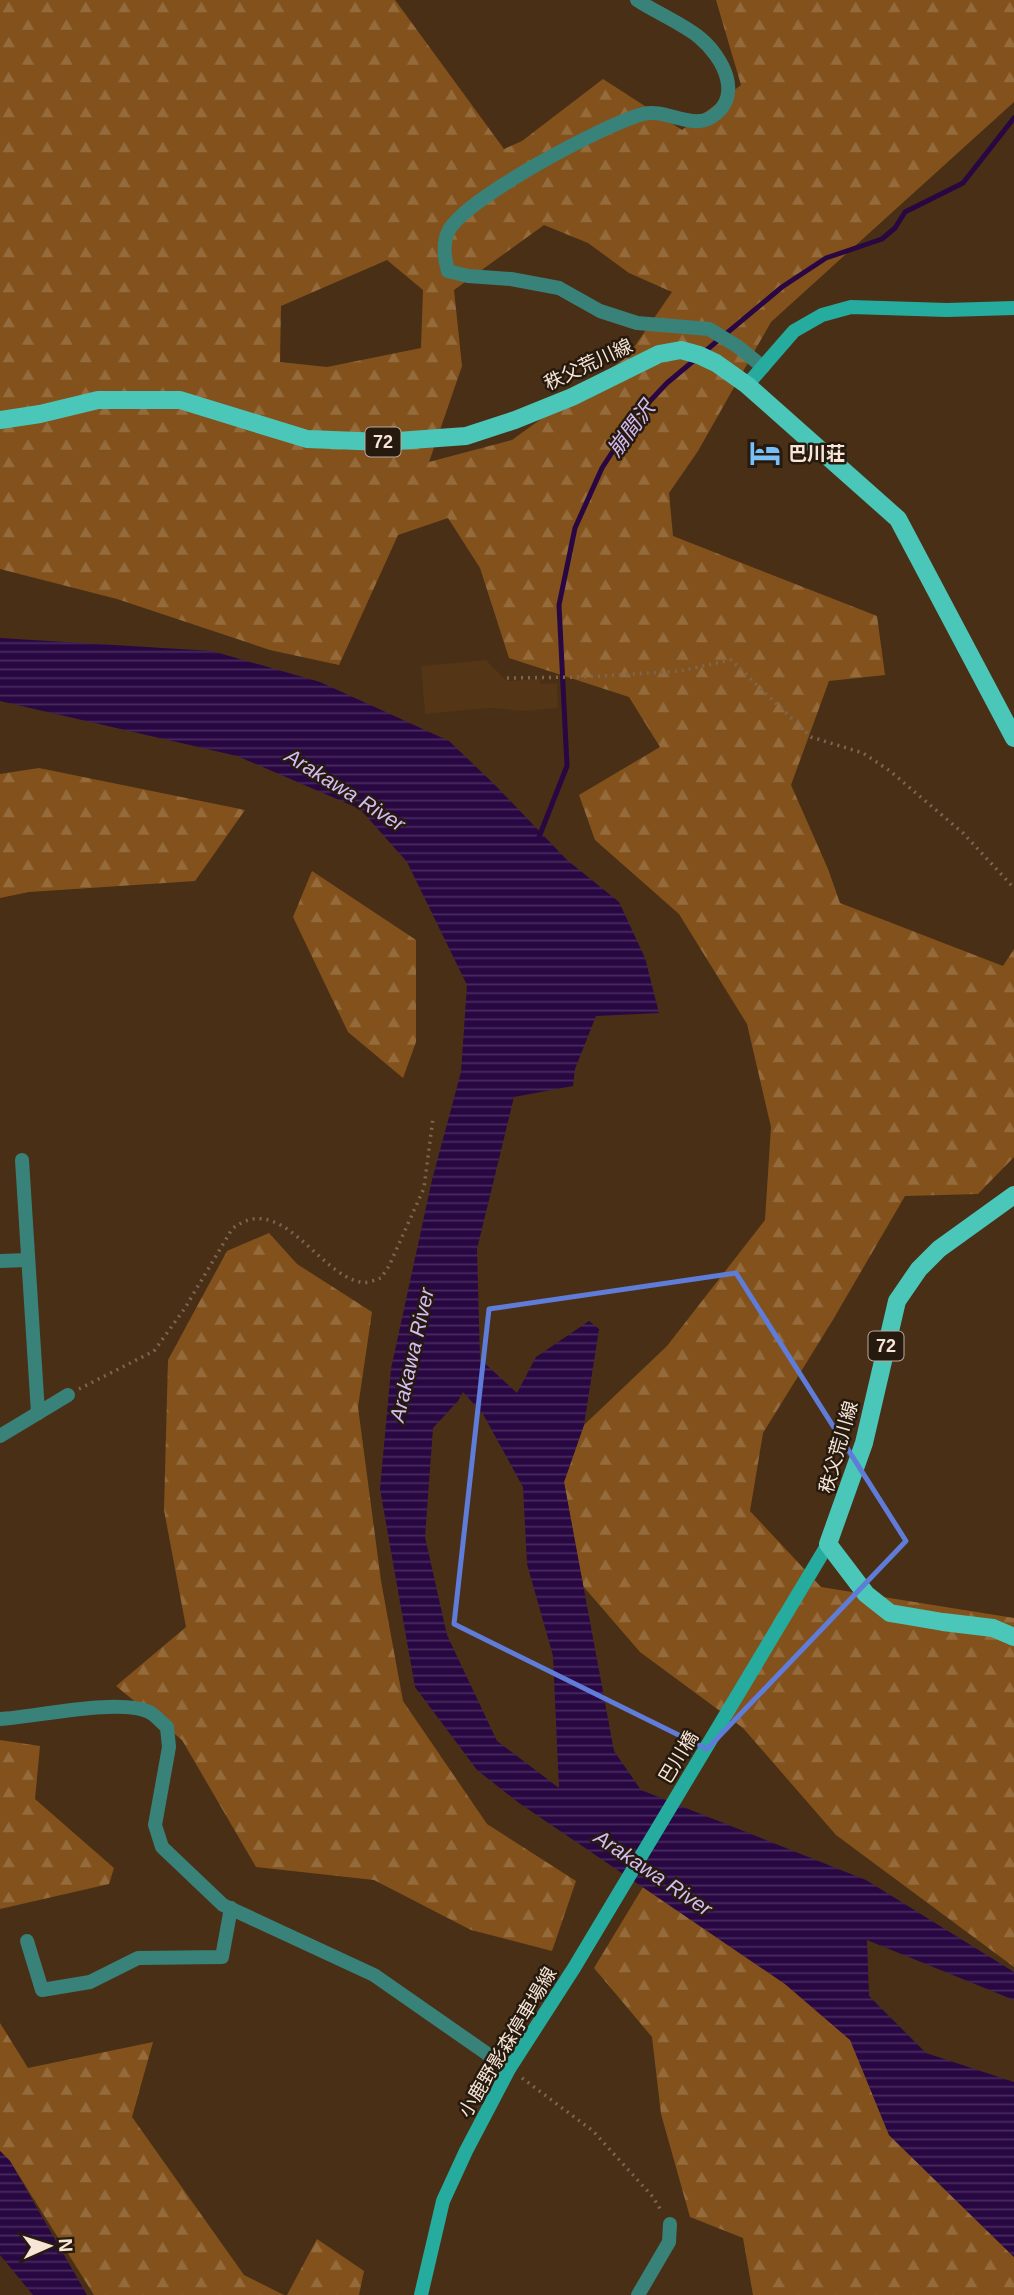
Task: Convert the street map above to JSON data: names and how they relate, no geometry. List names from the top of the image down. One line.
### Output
{"streets":{"main road":["秩父荒川線","72","巴川橋","小鹿野影森停車場線"]},"crossings":[["秩父荒川線","巴川橋"],["巴川橋","小鹿野影森停車場線"]],"water":["崩間沢","Arakawa River"],"places":{"hotel":["巴川荘"]},"north":"right"}
